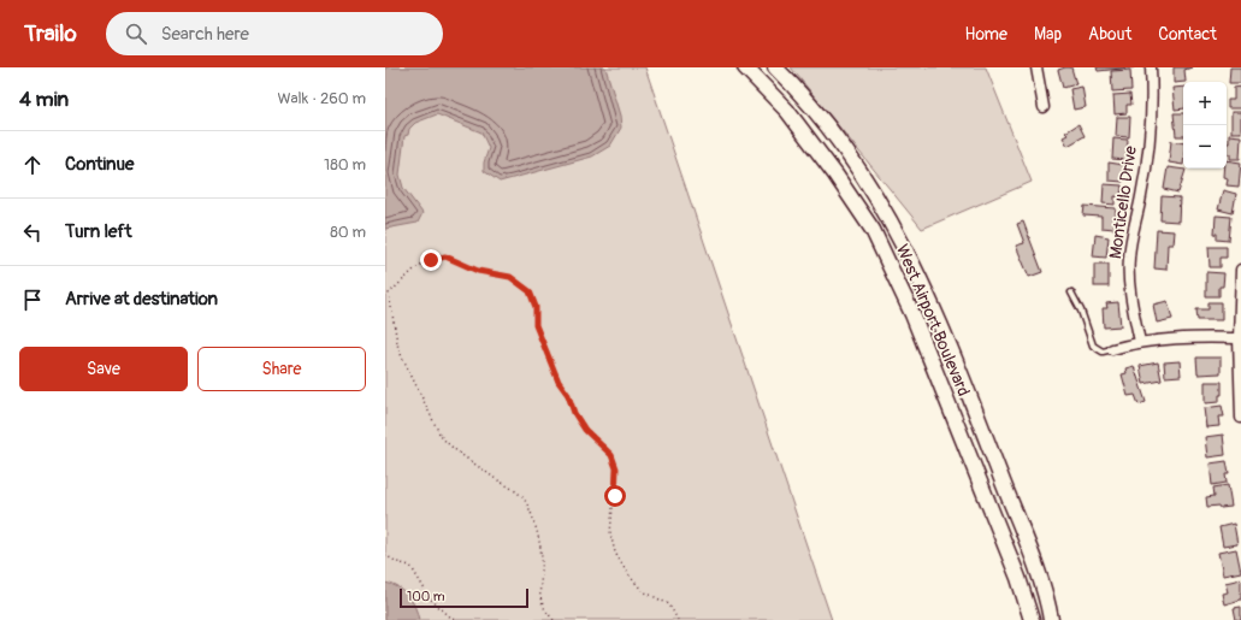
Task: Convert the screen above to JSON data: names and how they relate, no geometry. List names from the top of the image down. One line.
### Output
{"streets":{"main road":["West Airport Boulevard"],"street":["Monticello Drive"]},"scale_bar":"100 m","page":{"header":"Trailo","search":"Search here","nav":["Home","Map","About","Contact"],"heading":["4 min","Walk · 260 m"],"map_buttons":["+","−"],"list":[["Continue","180 m"],["Turn left","80 m"],"Arrive at destination"],"buttons":["Save","Share"],"scale":"100 m"}}
